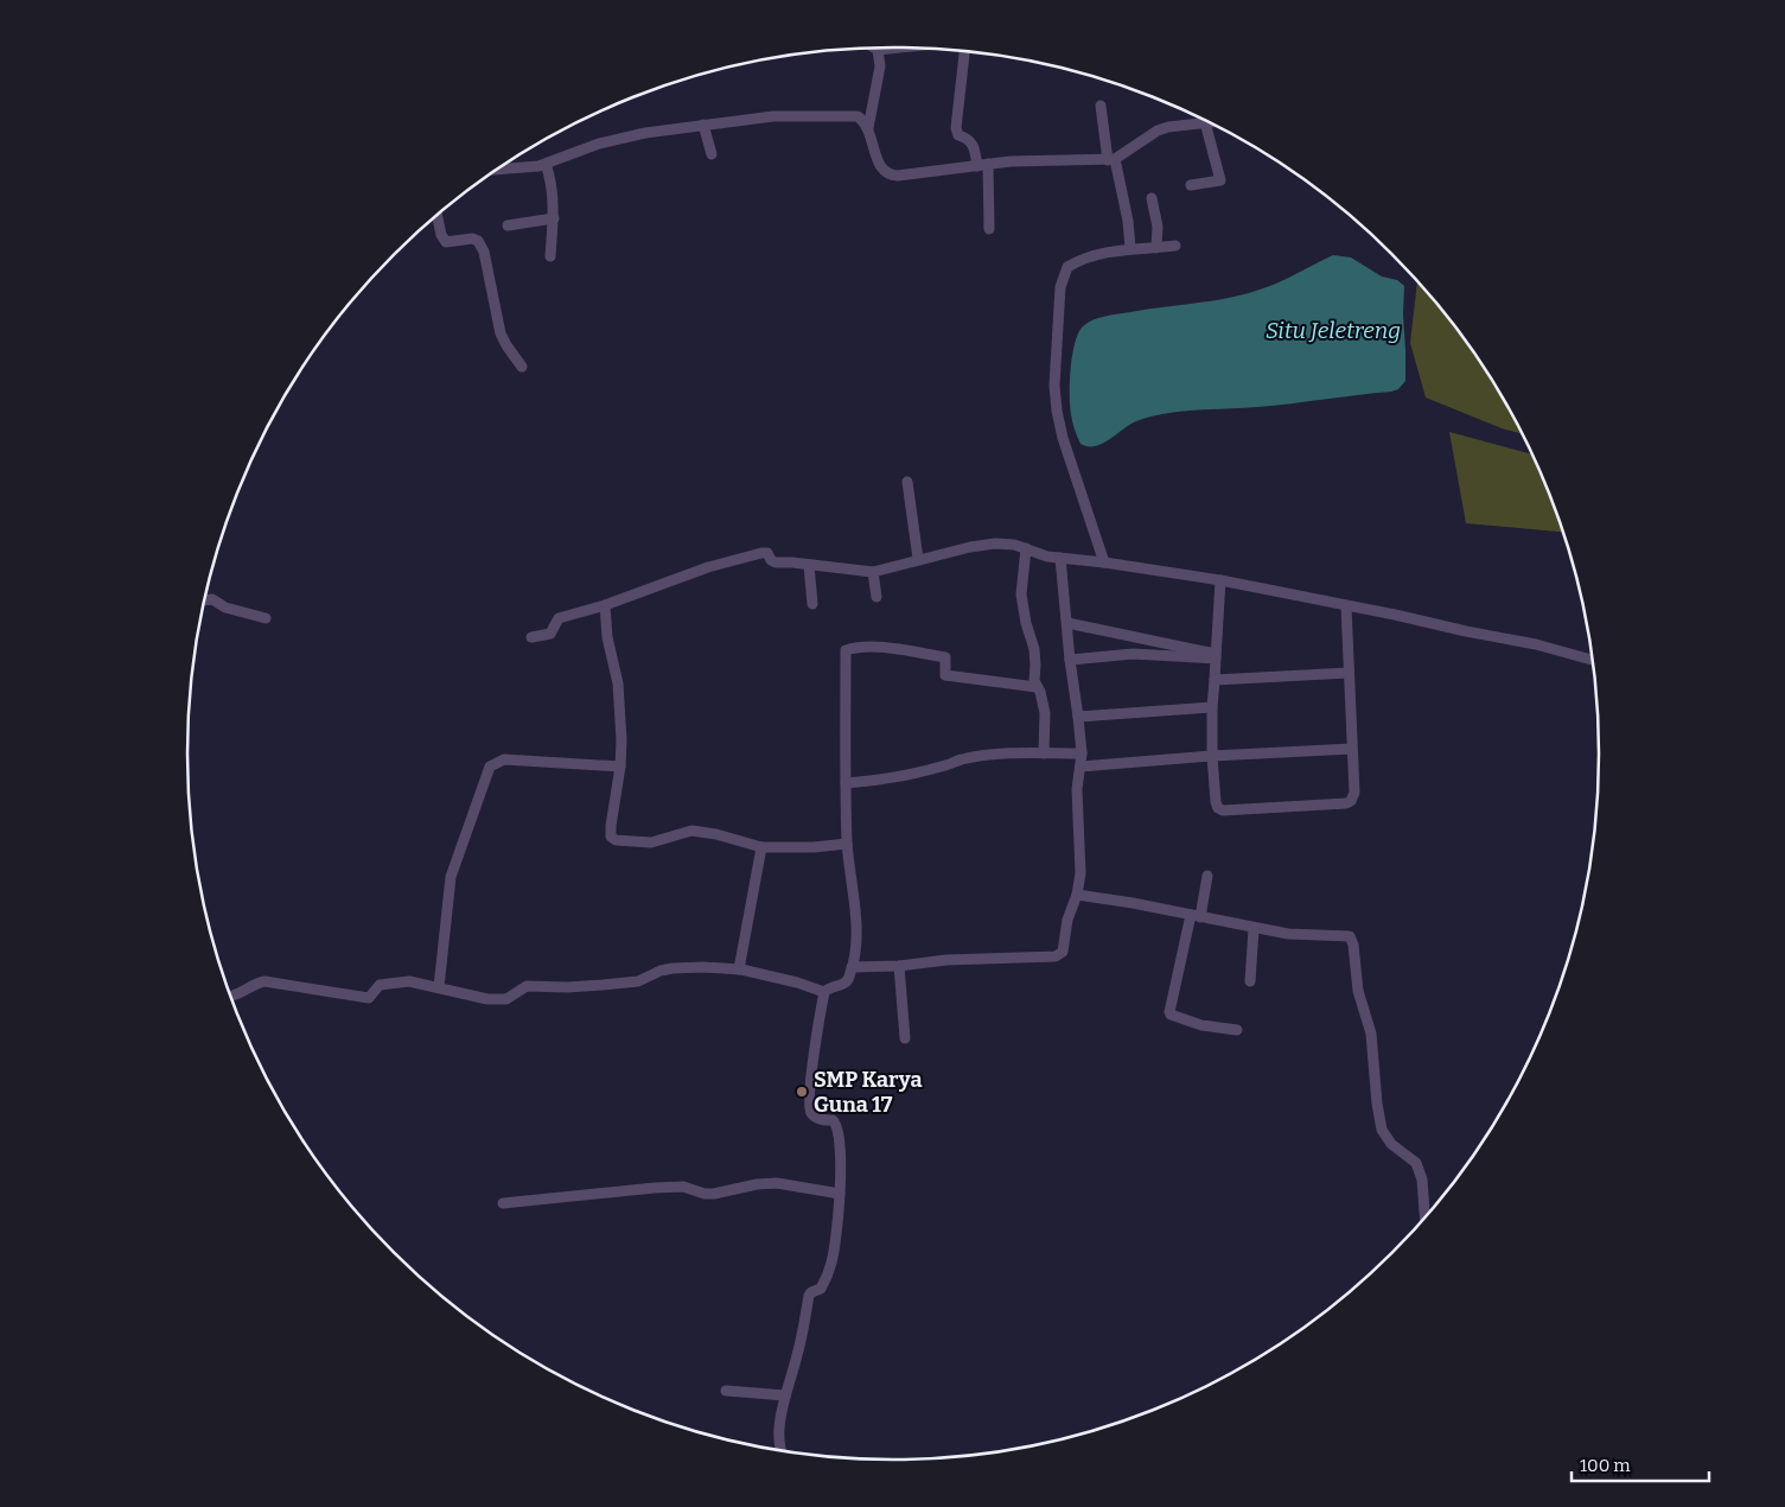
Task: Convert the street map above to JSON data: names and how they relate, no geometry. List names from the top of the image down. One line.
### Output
{"water":["Situ Jeletreng"],"places":["SMP Karya Guna 17"],"scale_bar":"100 m"}
